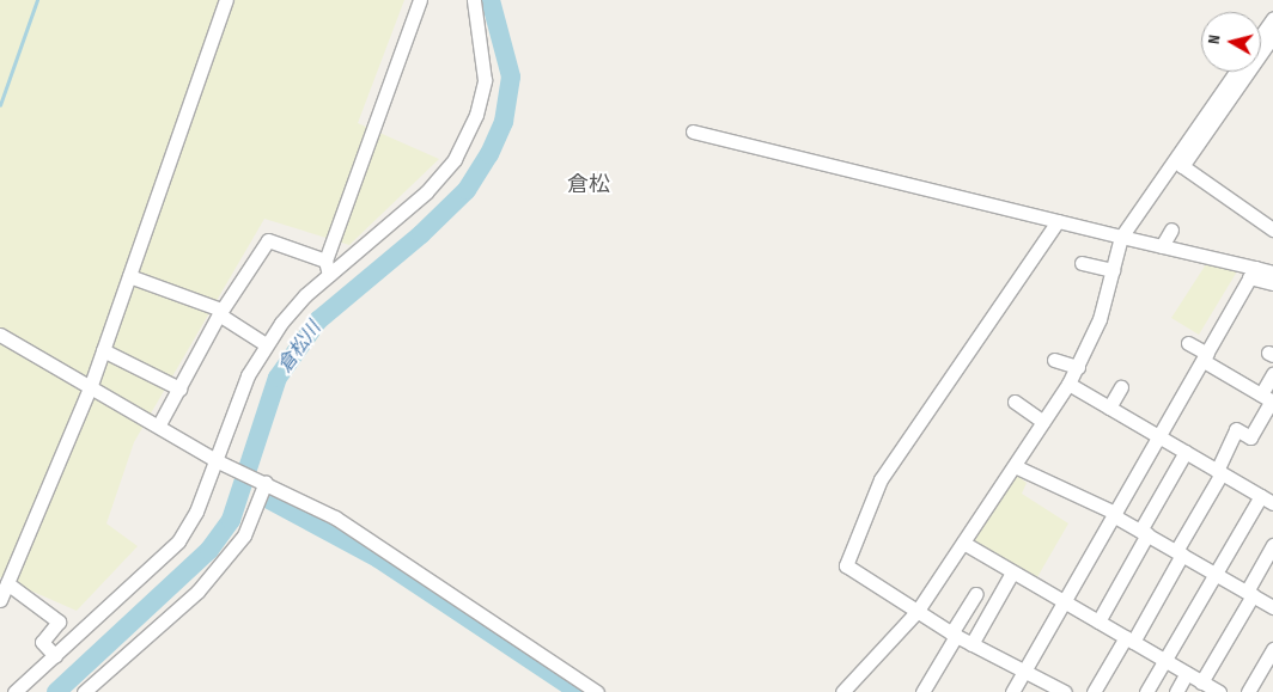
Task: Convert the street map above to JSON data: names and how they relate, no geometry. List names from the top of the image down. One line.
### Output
{"districts":["倉松"],"water":["倉松川"],"north":"left"}
